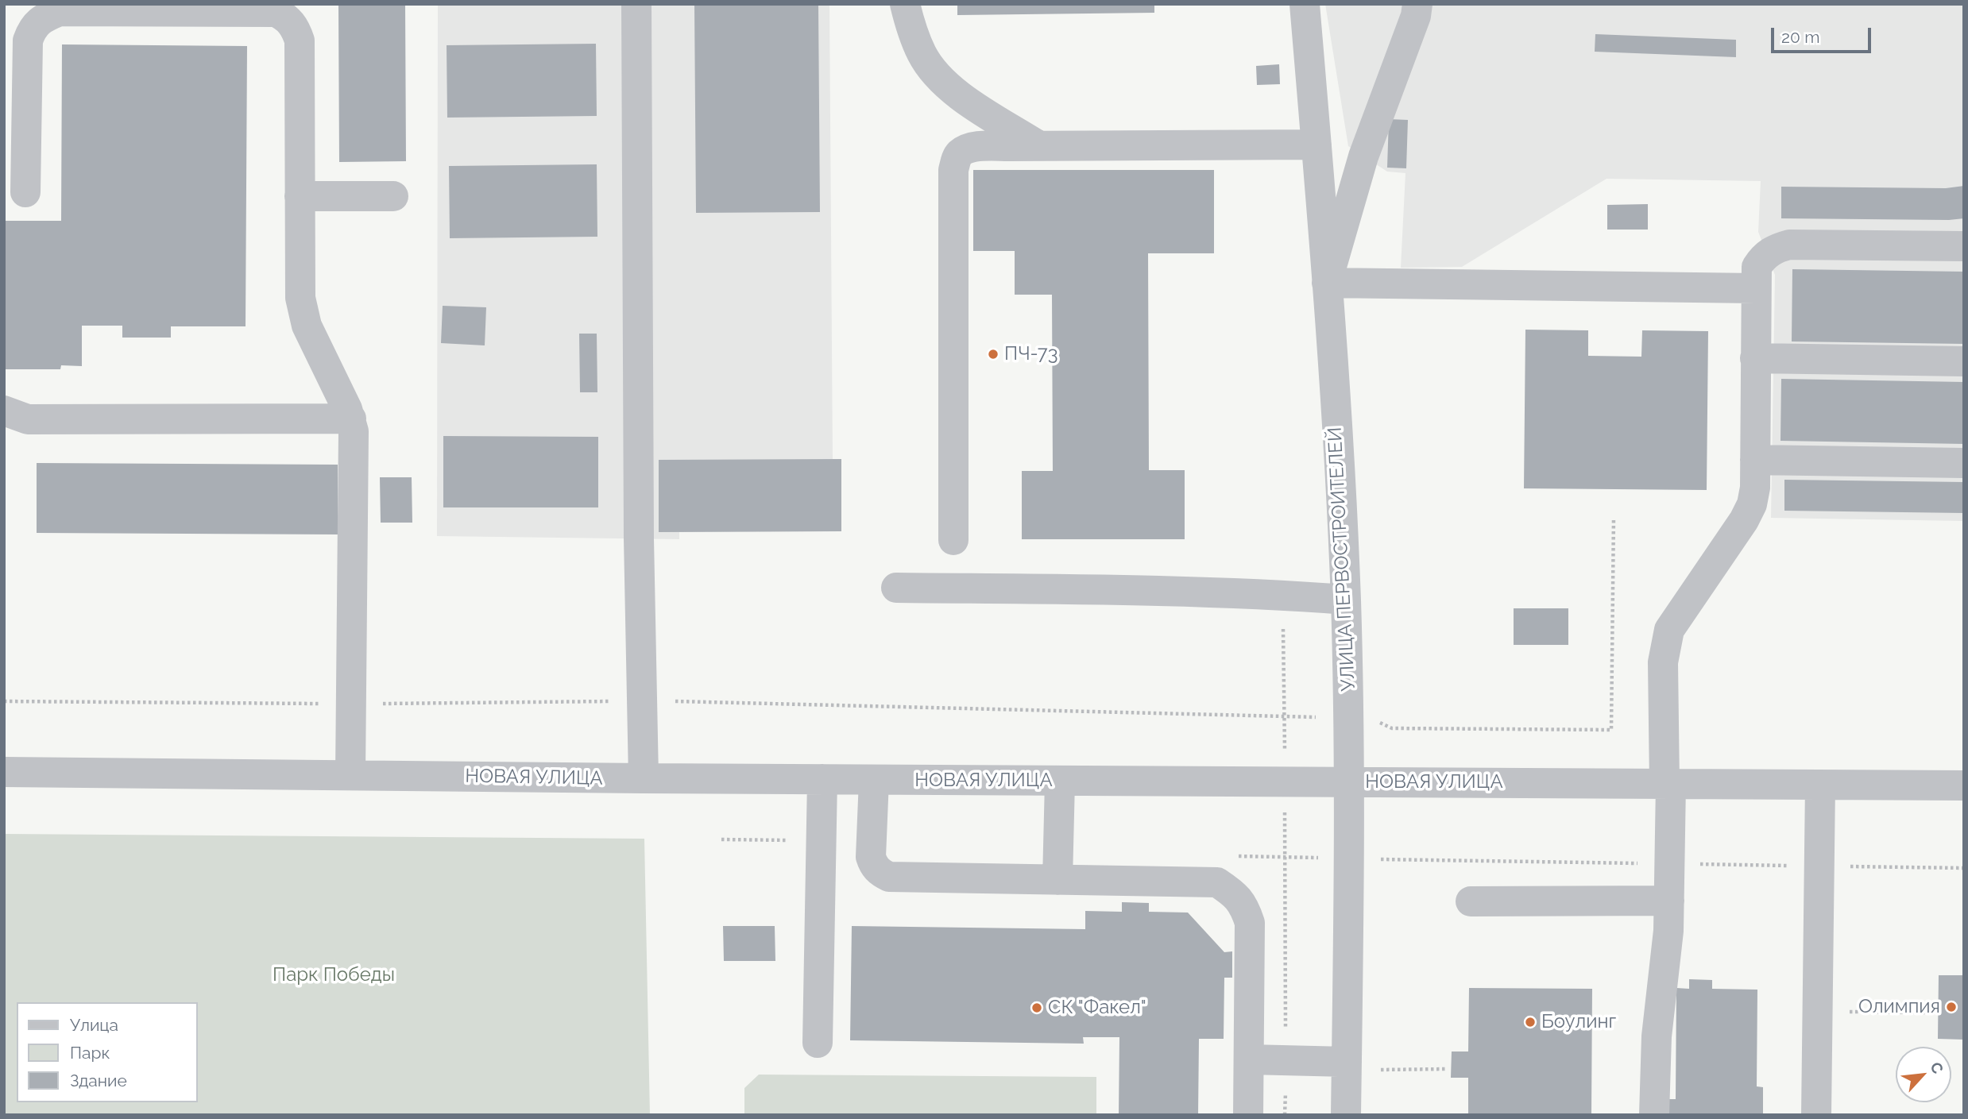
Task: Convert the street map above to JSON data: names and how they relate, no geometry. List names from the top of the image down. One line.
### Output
{"streets":{"street":["УЛИЦА ПЕРВОСТРОИТЕЛЕЙ","НОВАЯ УЛИЦА"]},"crossings":[["УЛИЦА ПЕРВОСТРОИТЕЛЕЙ","НОВАЯ УЛИЦА"]],"parks":["Парк Победы"],"places":["ПЧ-73","Олимпия","СК \"Факел\"","Боулинг"],"legend":["Улица","Парк","Здание"],"scale_bar":"20 m","north":"top right"}
